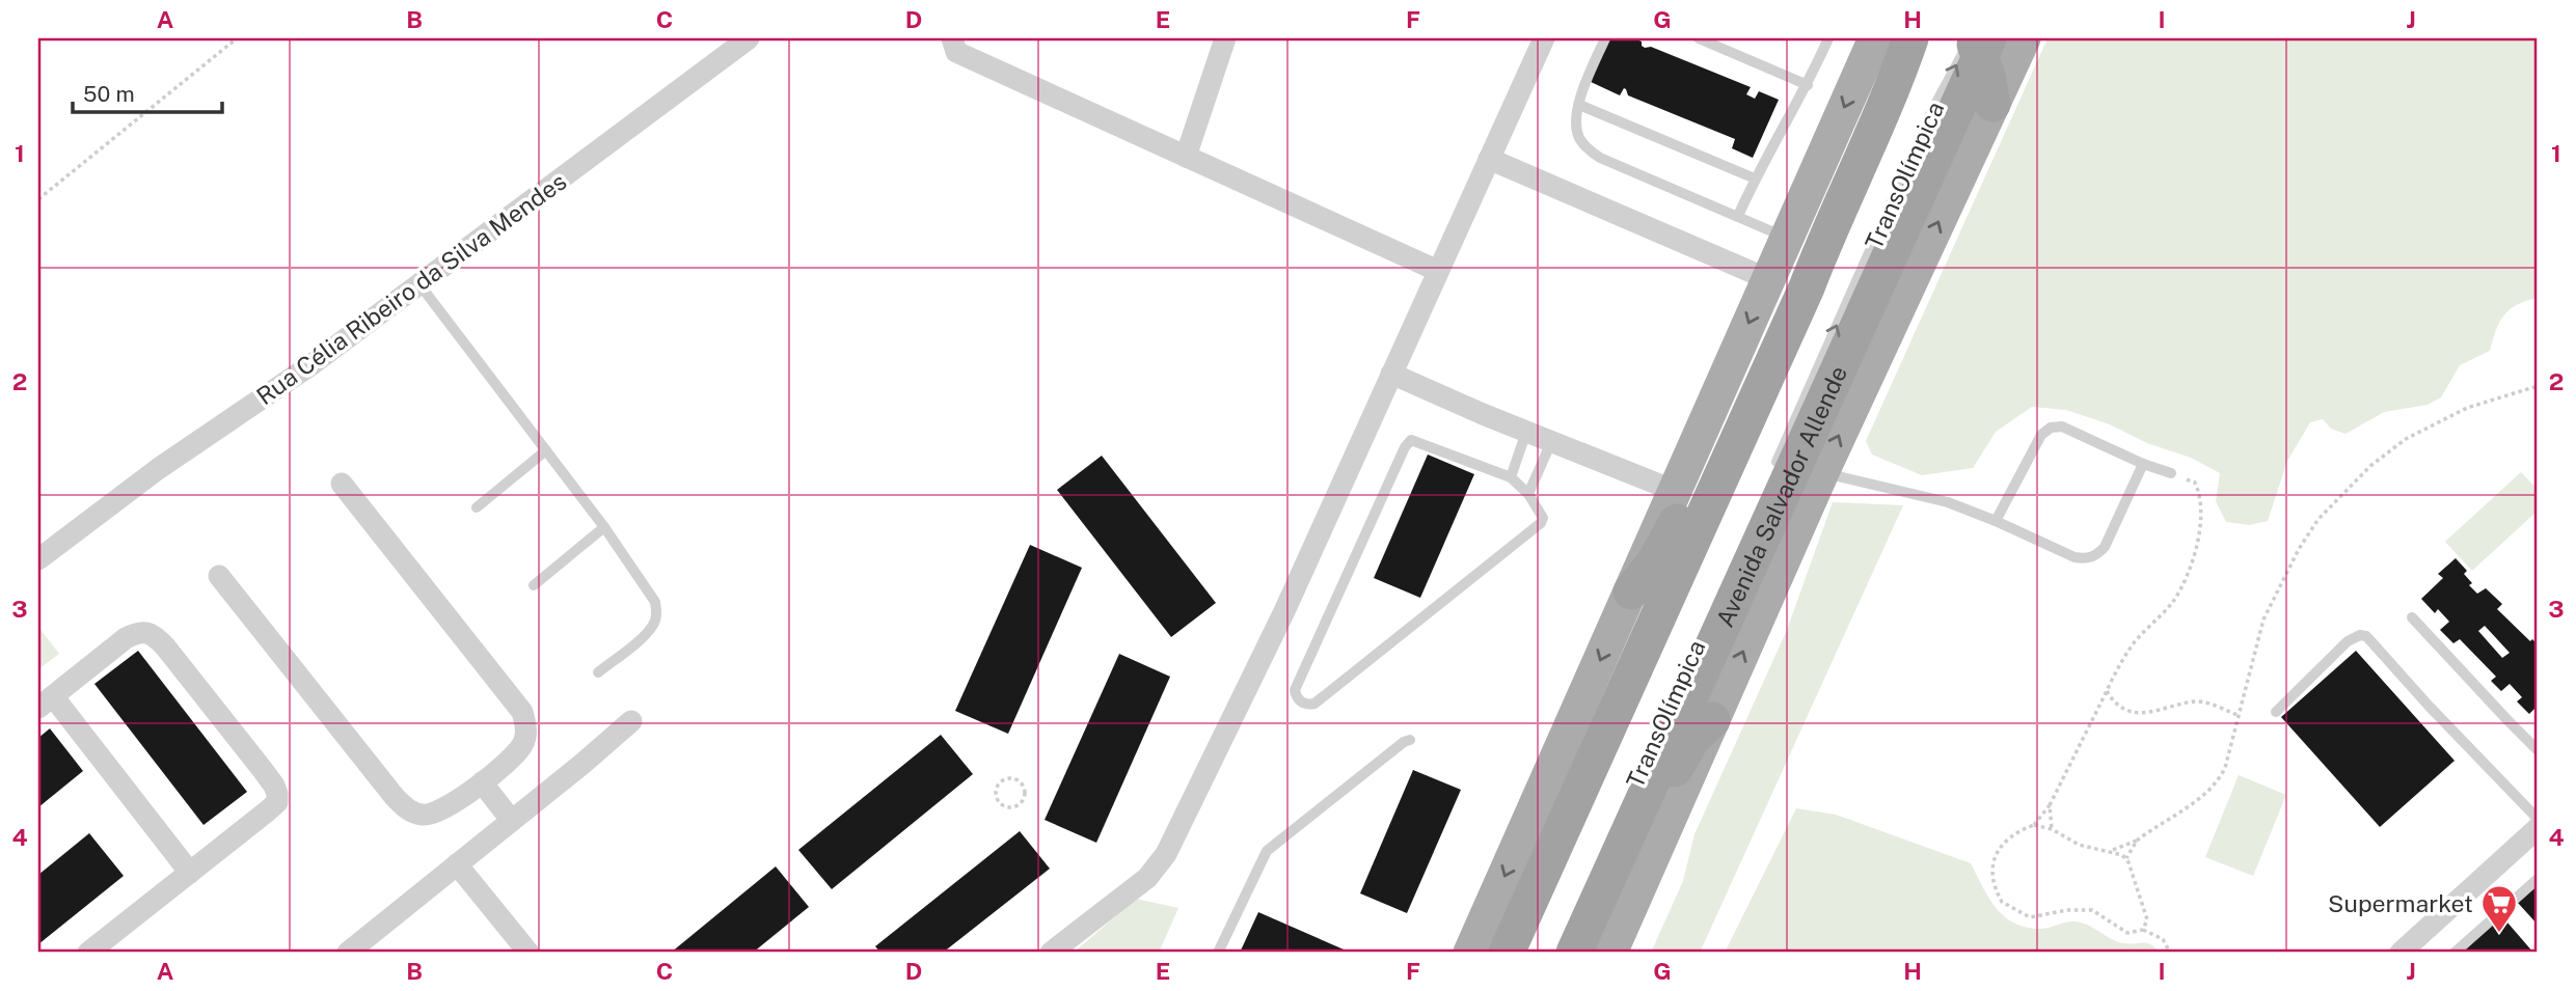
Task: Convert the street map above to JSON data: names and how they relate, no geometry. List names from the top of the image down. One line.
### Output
{"streets":{"highway":["Avenida Salvador Allende"],"street":["Rua Célia Ribeiro da Silva Mendes"],"lane":["TransOlímpica"]},"crossings":[["TransOlímpica","Avenida Salvador Allende"]],"places":{"supermarket":["Supermarket"]},"scale_bar":"50 m","grid":{"columns":["A","B","C","D","E","F","G","H","I","J"],"rows":["1","2","3","4"]}}
